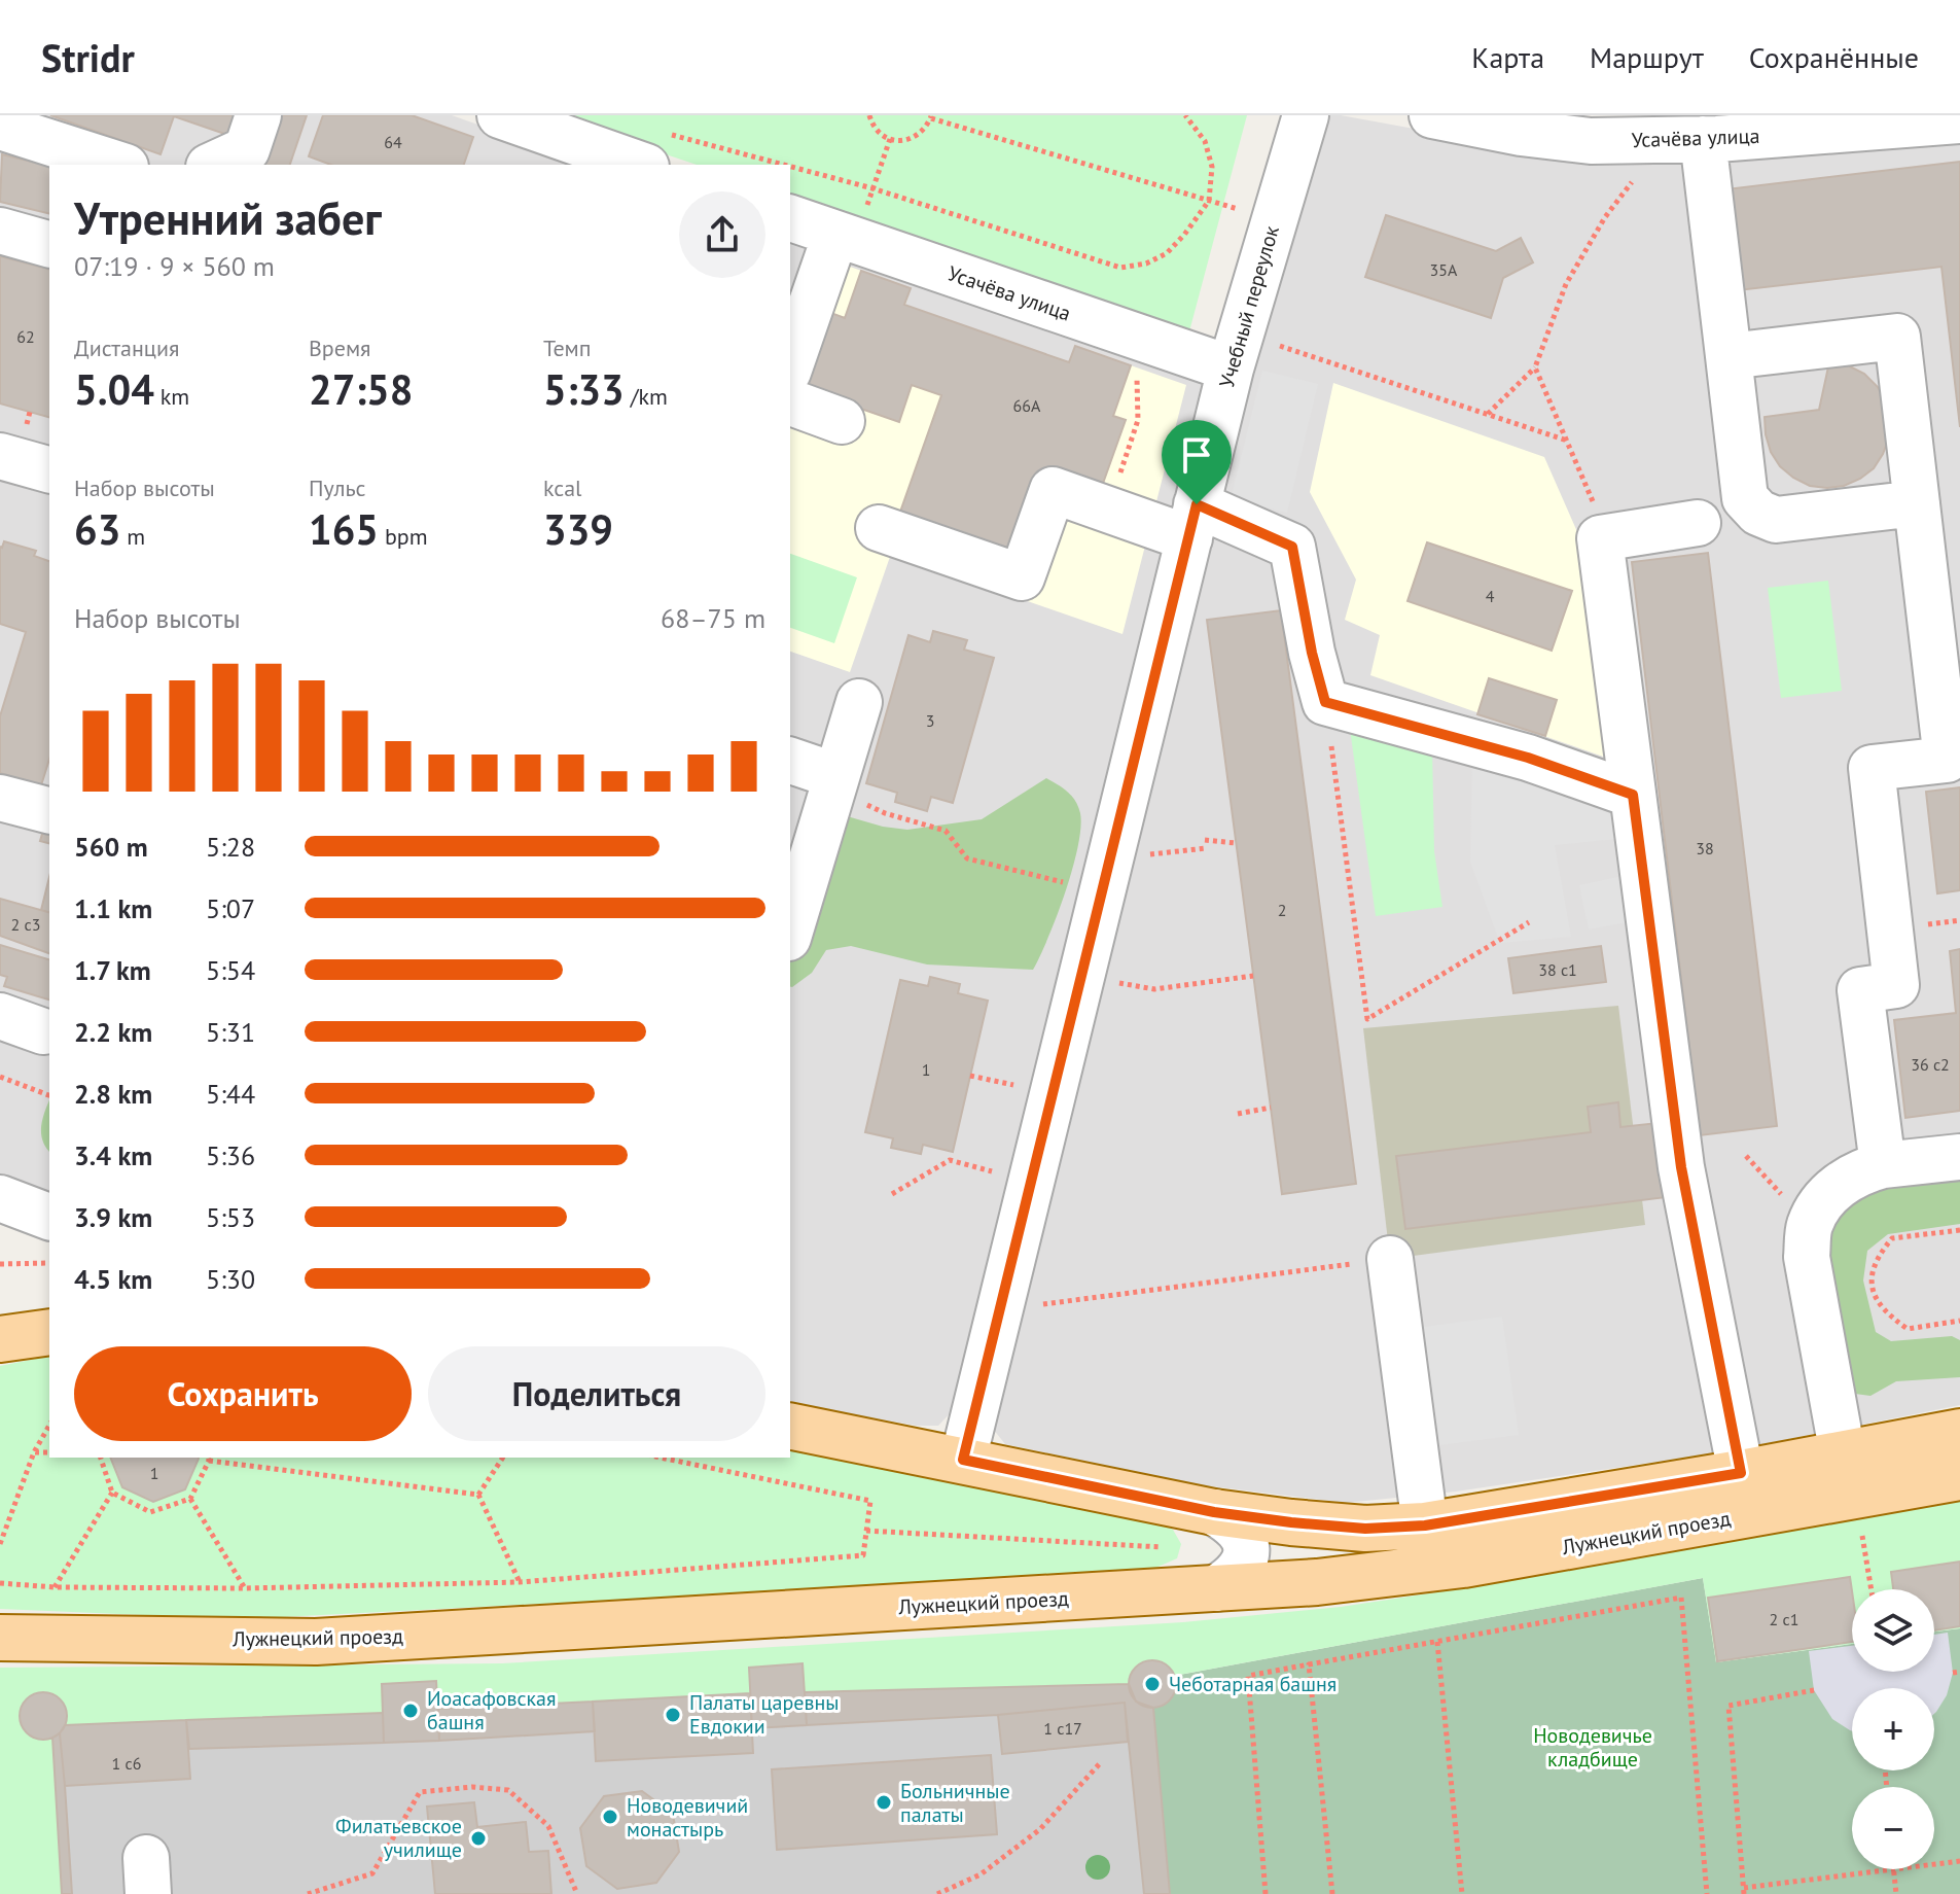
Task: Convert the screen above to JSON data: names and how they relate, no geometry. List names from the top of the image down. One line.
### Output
{"streets":{"main road":["Лужнецкий проезд"],"street":["Усачёва улица","Учебный переулок"]},"crossings":[["Усачёва улица","Учебный переулок"],["Учебный переулок","Лужнецкий проезд"]],"parks":["Новодевичье кладбище"],"places":["Чеботарная башня","Иоасафовская башня","Палаты царевны Евдокии","Больничные палаты","Новодевичий монастырь","Филатьевское училище"],"house_numbers":["64","35А","62","66А","4","3","38","2","2 с3","38 с1","36 с2","1","1","2 с1","1 с17","1 с6"],"page":{"header":"Stridr","nav":["Карта","Маршрут","Сохранённые"],"heading":["Утренний забег","07:19 · 9 × 560 m"],"stats":[["Дистанция","5.04 km"],["Время","27:58"],["Темп","5:33 /km"],["Набор высоты","63 m"],["Пульс","165 bpm"],["kcal","339"]],"chart":["Набор высоты","68–75 m"],"list":[{"name":"560 m","note":"5:28"},{"name":"1.1 km","note":"5:07"},{"name":"1.7 km","note":"5:54"},{"name":"2.2 km","note":"5:31"},{"name":"2.8 km","note":"5:44"},{"name":"3.4 km","note":"5:36"},{"name":"3.9 km","note":"5:53"},{"name":"4.5 km","note":"5:30"}],"buttons":["Сохранить","Поделиться"],"map_buttons":["+","−"]}}
